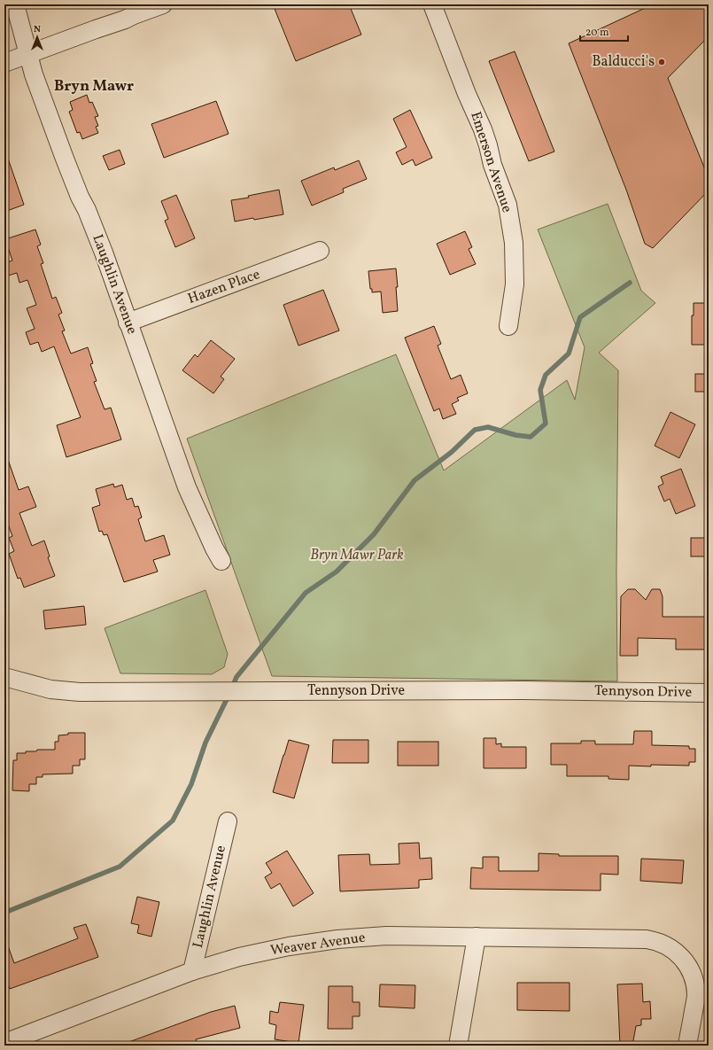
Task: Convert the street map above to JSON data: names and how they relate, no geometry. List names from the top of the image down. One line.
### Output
{"streets":{"street":["Emerson Avenue","Laughlin Avenue","Hazen Place","Tennyson Drive","Weaver Avenue"]},"crossings":[["Laughlin Avenue","Hazen Place"],["Laughlin Avenue","Weaver Avenue"]],"districts":["Bryn Mawr"],"parks":["Bryn Mawr Park"],"places":["Balducci's"],"scale_bar":"20 m","north":"top"}
